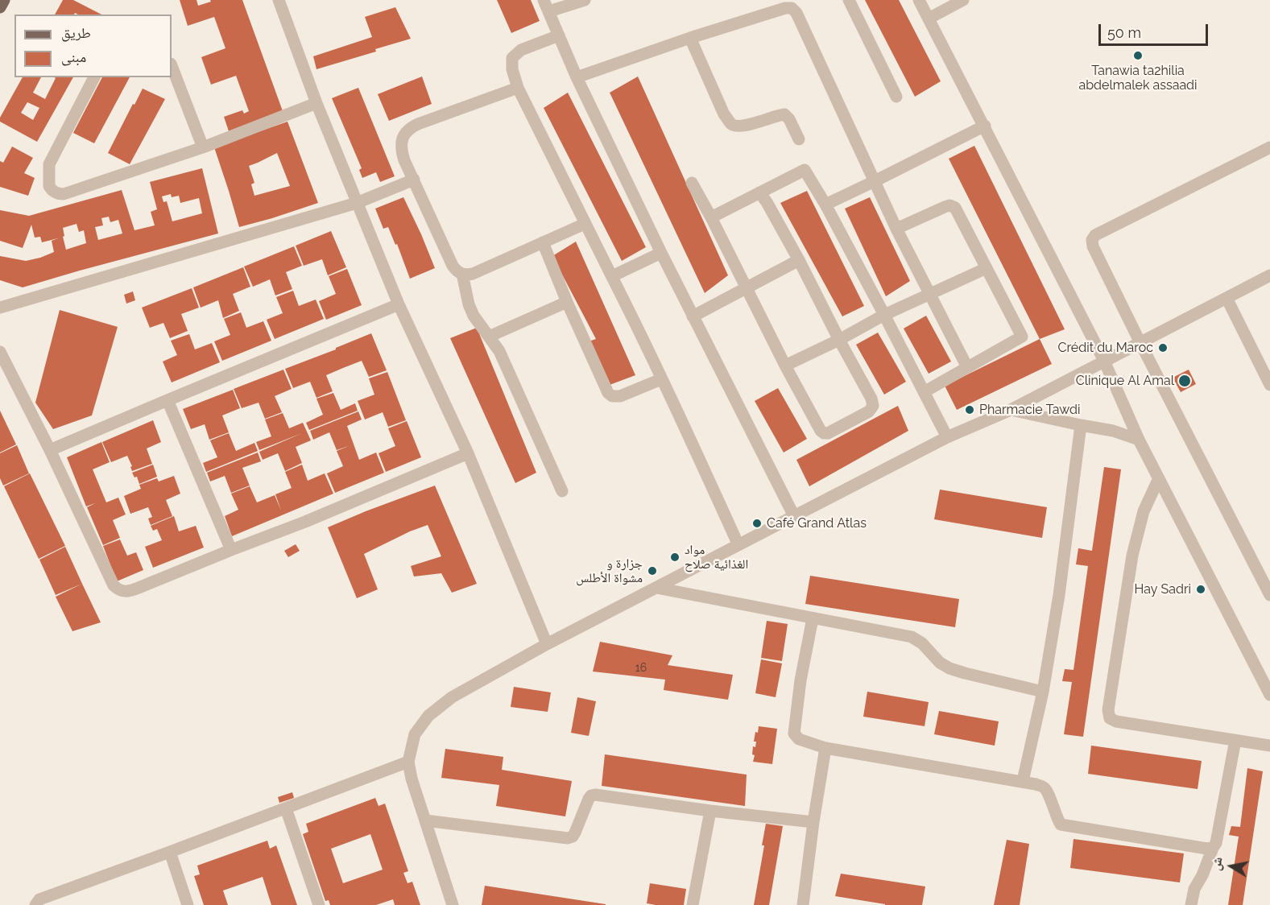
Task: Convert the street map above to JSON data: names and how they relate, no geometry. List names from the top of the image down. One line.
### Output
{"places":["Tanawia ta2hilia abdelmalek assaadi","Crédit du Maroc","Clinique Al Amal","Pharmacie Tawdi","Café Grand Atlas","مواد الغذائية صلاح","جزارة و مشواة الأطلس","Hay Sadri"],"house_numbers":["16"],"legend":["طريق","مبنى"],"scale_bar":"50 m","north":"left"}
